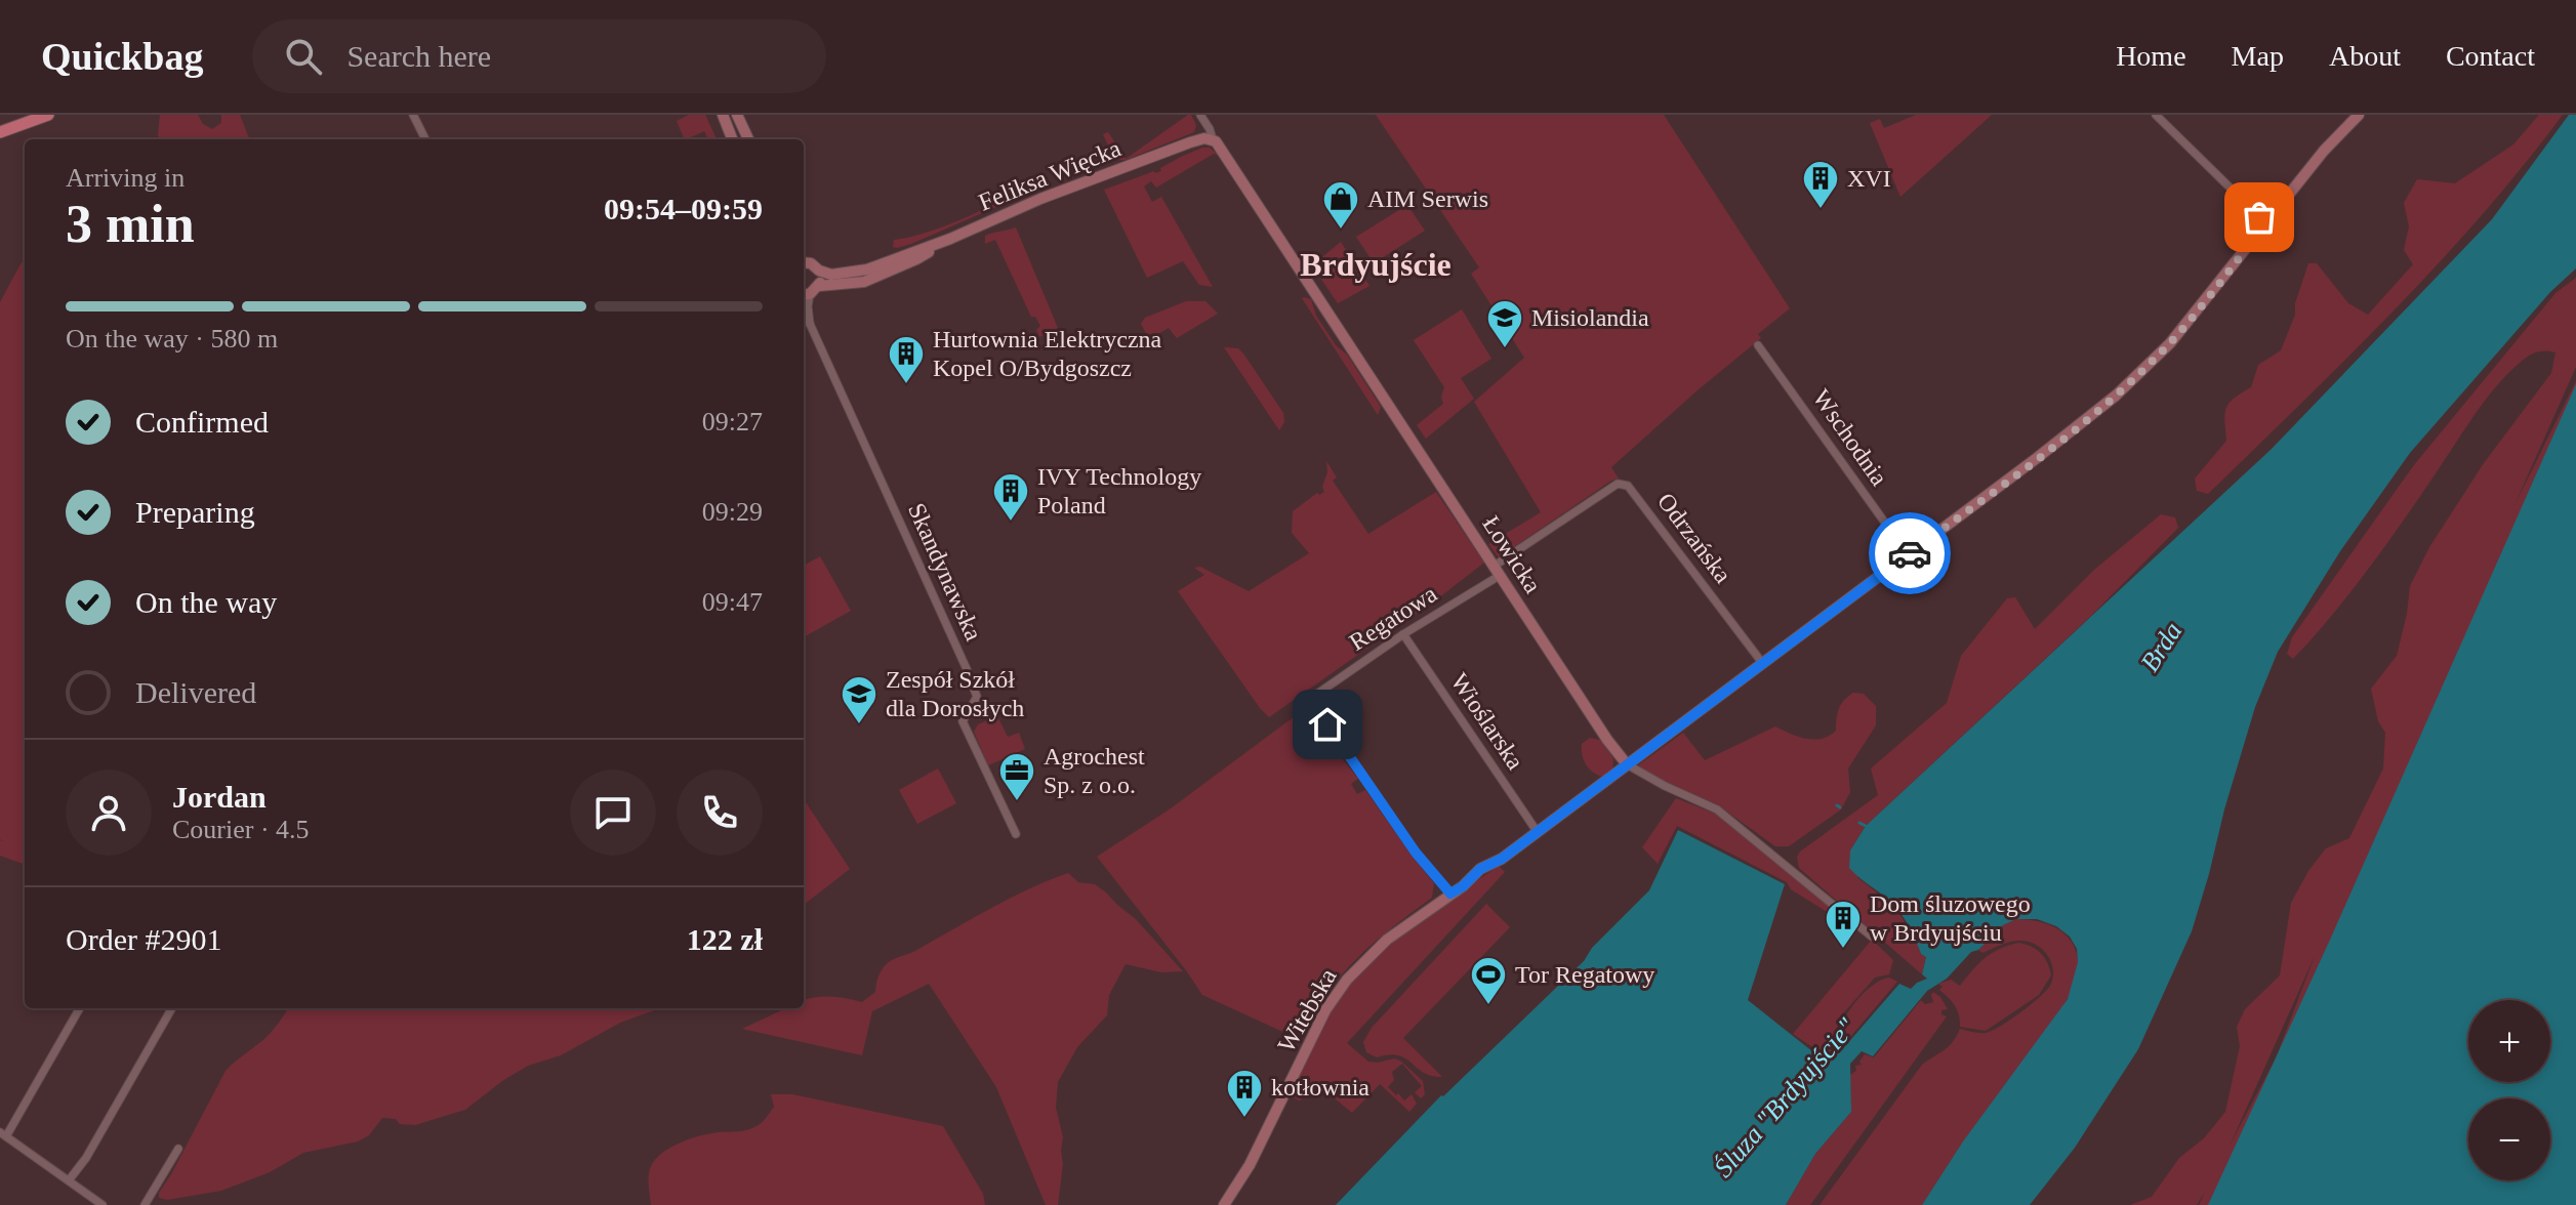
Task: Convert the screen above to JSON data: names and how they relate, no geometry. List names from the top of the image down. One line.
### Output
{"streets":{"street":["Feliksa Więcka","Wschodnia","Odrzańska","Łowicka","Skandynawska","Regatowa","Wioślarska","Witebska"]},"crossings":[["Feliksa Więcka","Łowicka"],["Wschodnia","Witebska"],["Odrzańska","Łowicka"],["Odrzańska","Regatowa"],["Odrzańska","Witebska"],["Łowicka","Regatowa"],["Łowicka","Witebska"],["Regatowa","Wioślarska"],["Regatowa","Witebska"],["Wioślarska","Witebska"]],"districts":["Brdyujście"],"water":["Brda","Śluza \"Brdyujście\""],"places":{"building":["XVI","Hurtownia Elektryczna Kopel O/Bydgoszcz","IVY Technology Poland","Dom śluzowego w Brdyujściu","kotłownia"],"shop":["AIM Serwis"],"school or university":["Misiolandia","Zespół Szkół dla Dorosłych"],"office":["Agrochest Sp. z o.o."],"sports":["Tor Regatowy"]},"page":{"header":"Quickbag","search":"Search here","nav":["Home","Map","About","Contact"],"heading":["3 min","Arriving in","09:54–09:59"],"panel":["Jordan","Courier · 4.5","Order #2901","122 zł"],"bar":"On the way · 580 m","list":[["Confirmed","09:27"],["Preparing","09:29"],["On the way","09:47"],"Delivered"],"map_buttons":["+","−"]}}
